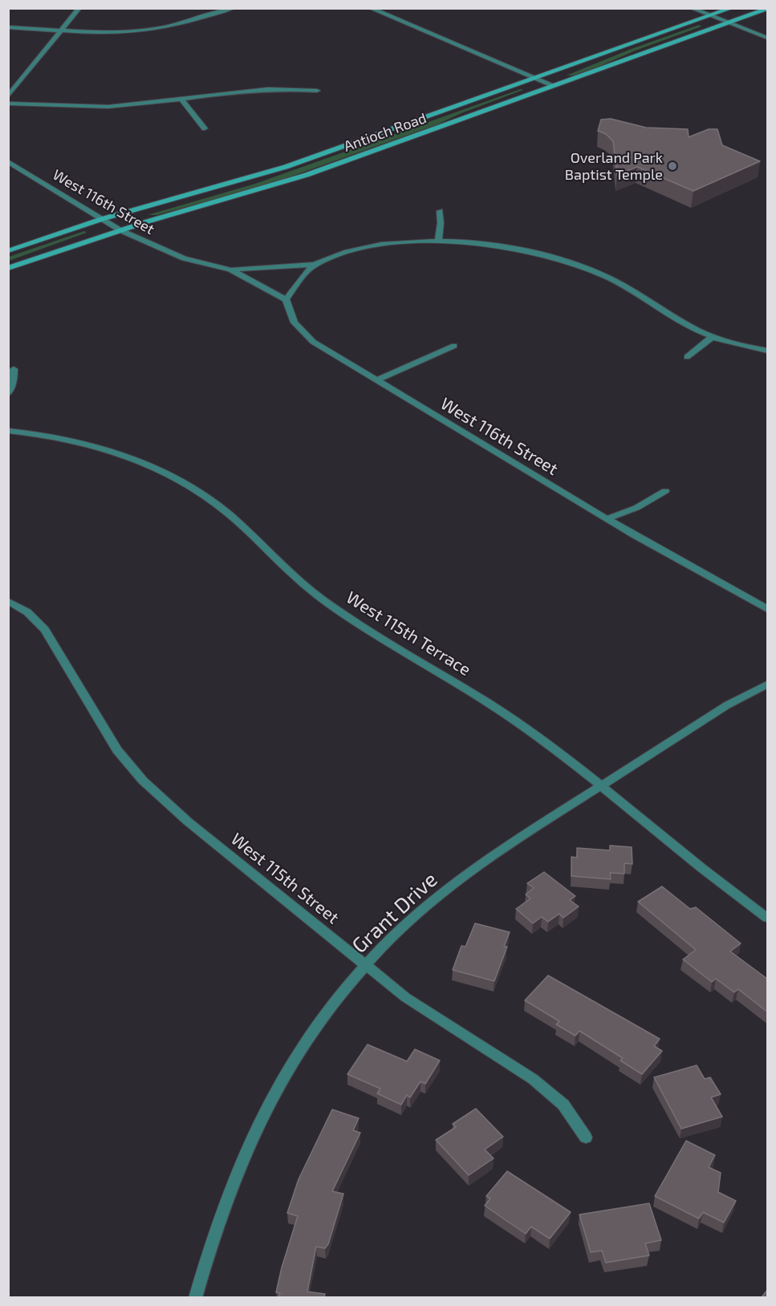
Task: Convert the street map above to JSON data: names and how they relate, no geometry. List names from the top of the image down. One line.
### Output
{"streets":{"main road":["Antioch Road"],"street":["West 116th Street","West 115th Terrace","West 115th Street","Grant Drive"]},"crossings":[["Antioch Road","West 116th Street"],["West 115th Terrace","Grant Drive"],["West 115th Street","Grant Drive"]],"places":["Overland Park Baptist Temple"]}
